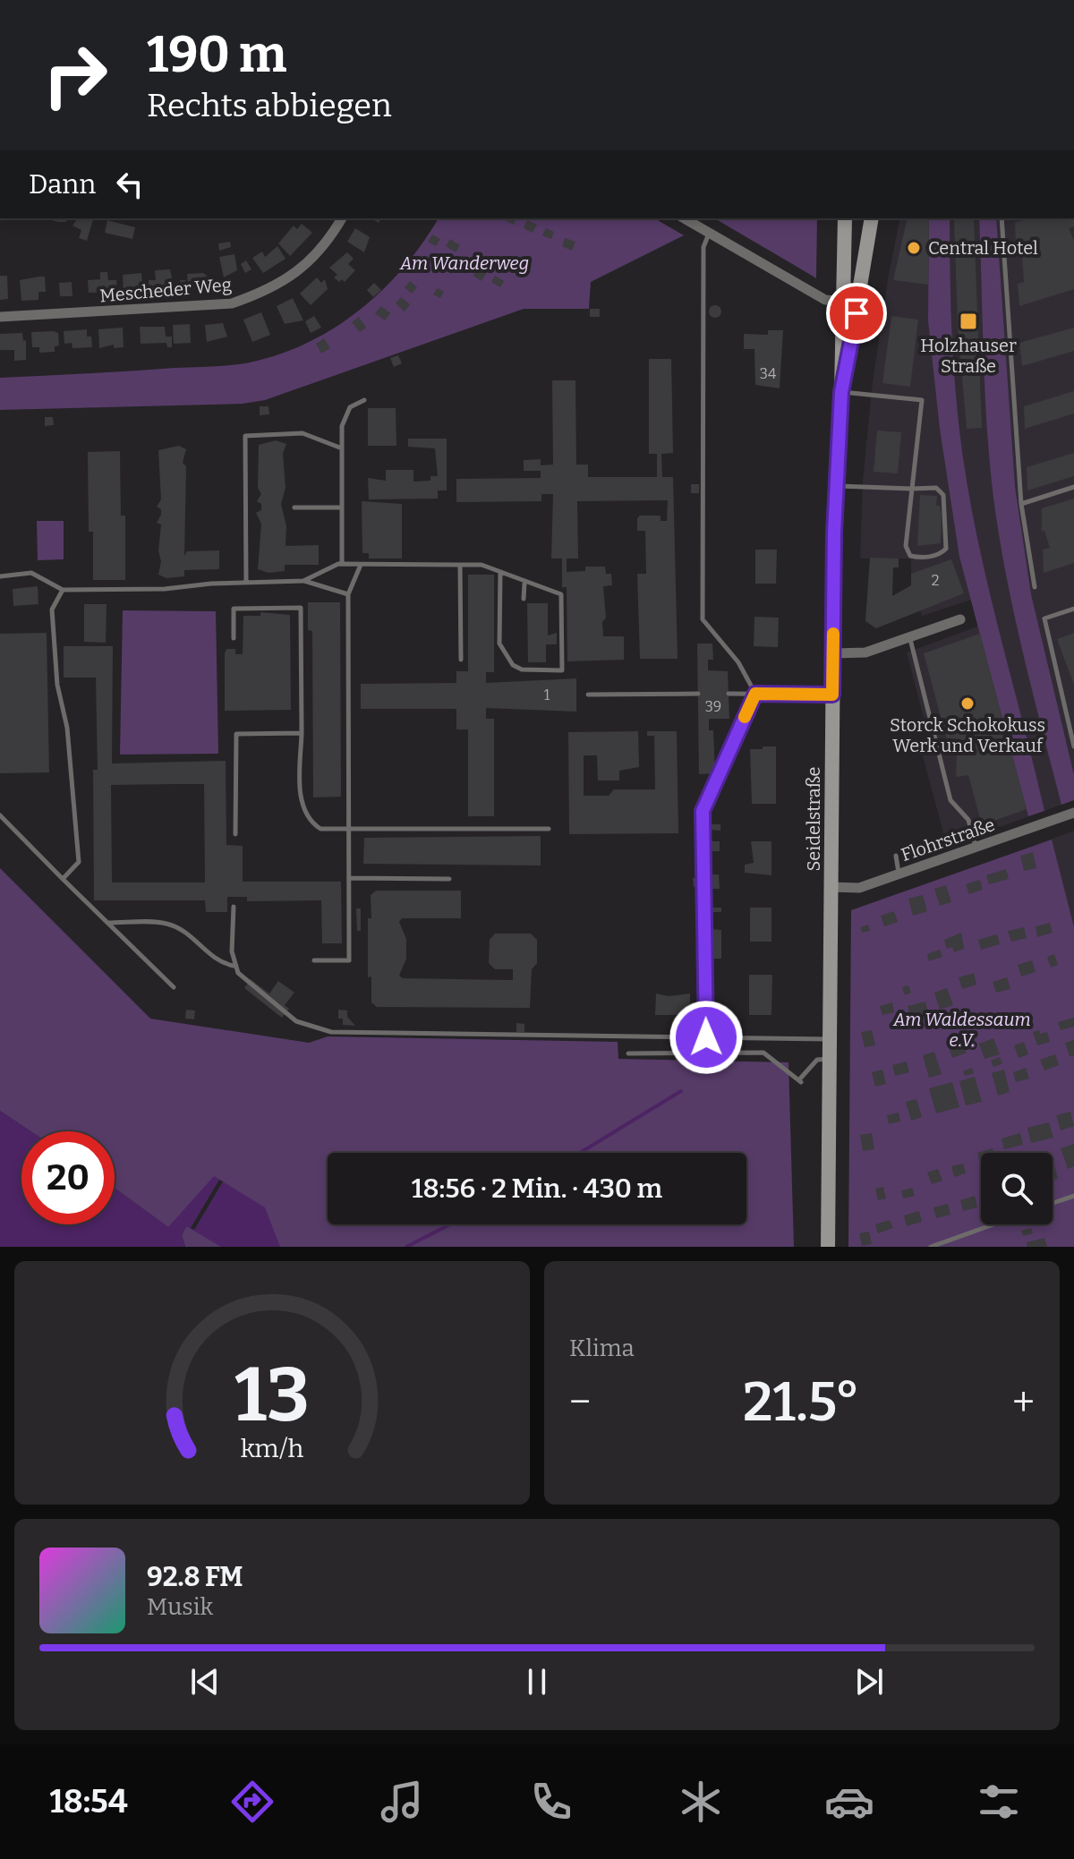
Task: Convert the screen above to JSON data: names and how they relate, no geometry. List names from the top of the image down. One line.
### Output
{"streets":{"main road":["Seidelstraße"],"street":["Mescheder Weg","Flohrstraße"]},"crossings":[["Seidelstraße","Flohrstraße"]],"parks":["Am Wanderweg","Am Waldessaum e.V."],"places":{"other":["Central Hotel","Storck Schokokuss Werk und Verkauf"],"transit":["Holzhauser Straße"]},"house_numbers":["34","2","1","39"],"page":{"turn":["190 m","Rechts abbiegen"],"then":"Dann","limit":"20","trip":"18:56 · 2 Min. · 430 m","tile":"Klima","heat":["−","21.5°","+"],"song":["92.8 FM","Musik"],"tabs":"18:54","gauge":["13","km/h"]}}
